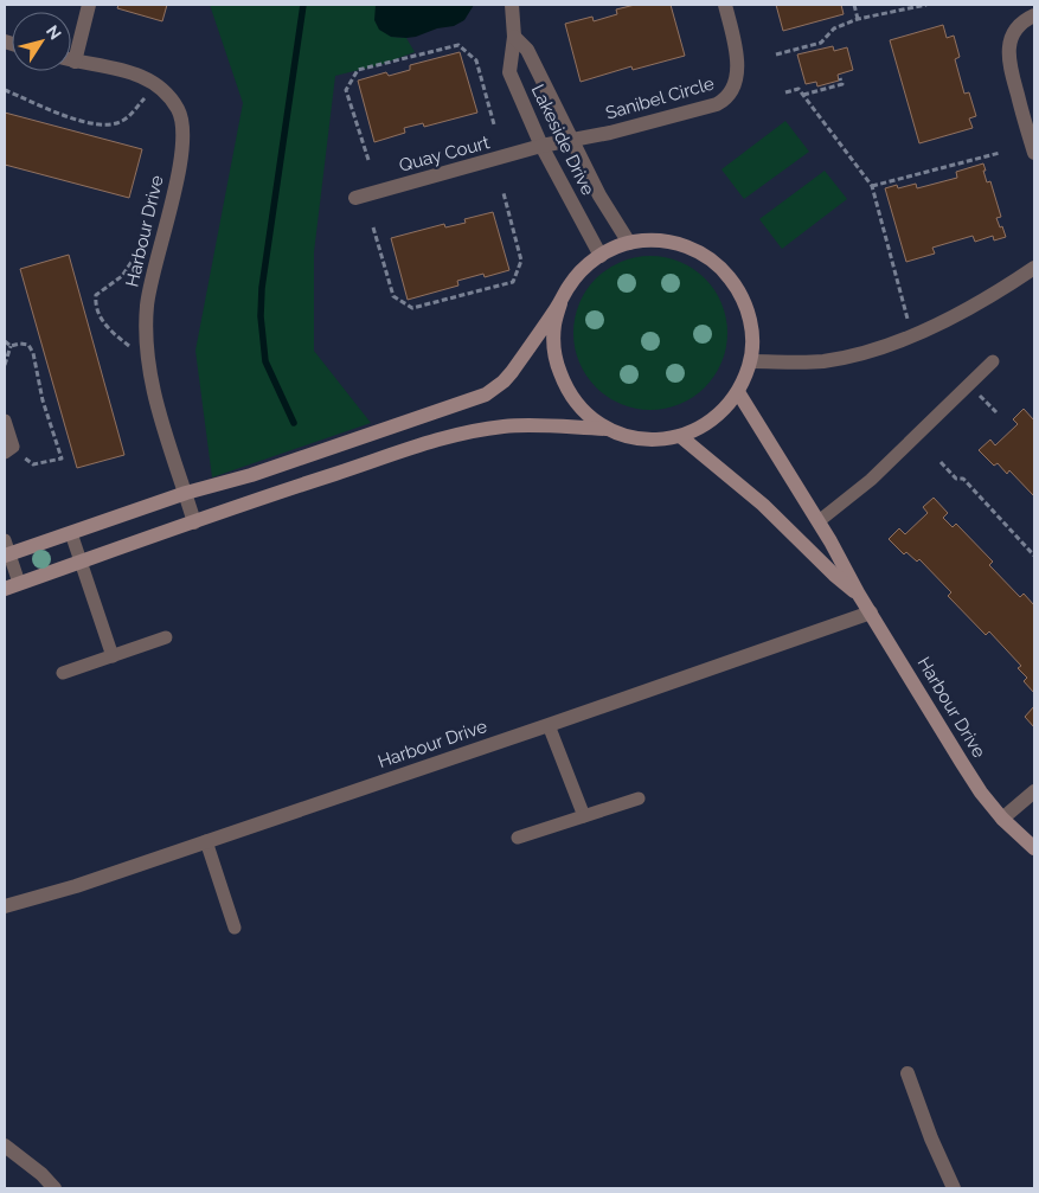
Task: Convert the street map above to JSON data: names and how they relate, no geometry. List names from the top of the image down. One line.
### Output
{"streets":{"street":["Sanibel Circle","Lakeside Drive","Quay Court","Harbour Drive"]},"crossings":[["Sanibel Circle","Lakeside Drive"],["Sanibel Circle","Quay Court"],["Lakeside Drive","Quay Court"],["Lakeside Drive","Harbour Drive"]],"north":"top right"}
